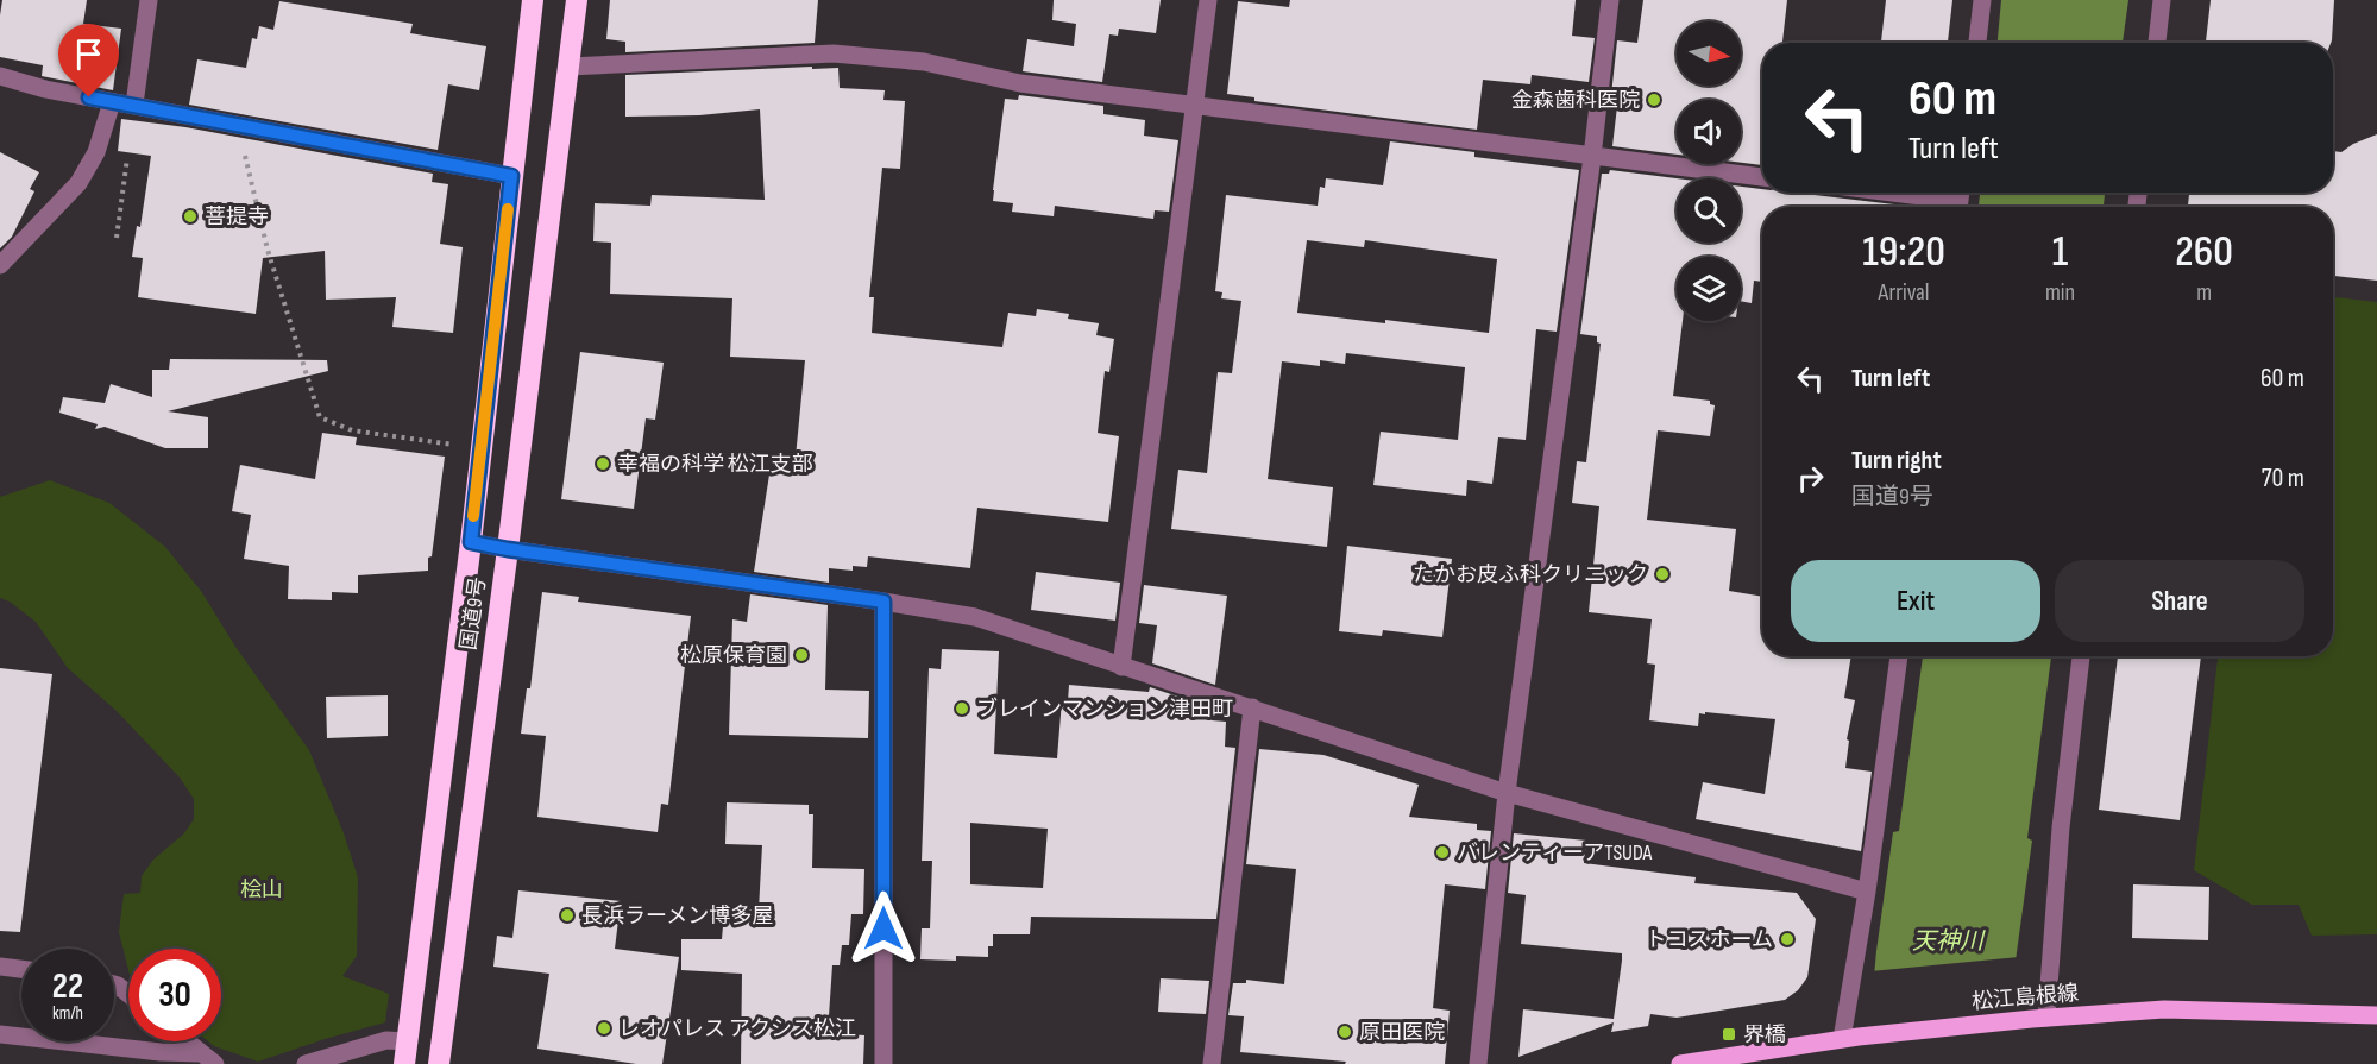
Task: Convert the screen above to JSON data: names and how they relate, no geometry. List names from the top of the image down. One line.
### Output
{"streets":{"highway":["国道9号"],"main road":["松江島根線"]},"water":["天神川"],"parks":["桧山"],"places":{"other":["金森歯科医院","菩提寺","幸福の科学 松江支部","たかお皮ふ科クリニック","松原保育園","ブレインマンション津田町","バレンティーアTSUDA","長浜ラーメン博多屋","トコスホーム","レオパレス アクシス松江","原田医院"],"transit":["界橋"]},"north":"right","page":{"turn":["60 m","Turn left"],"eta":["19:20","Arrival","1","min","260","m"],"list":[{"name":"Turn left","value":"60 m"},{"name":"Turn right","note":"国道9号","value":"70 m"}],"buttons":["Exit","Share"],"speed":"22 km/h","limit":"30"}}
